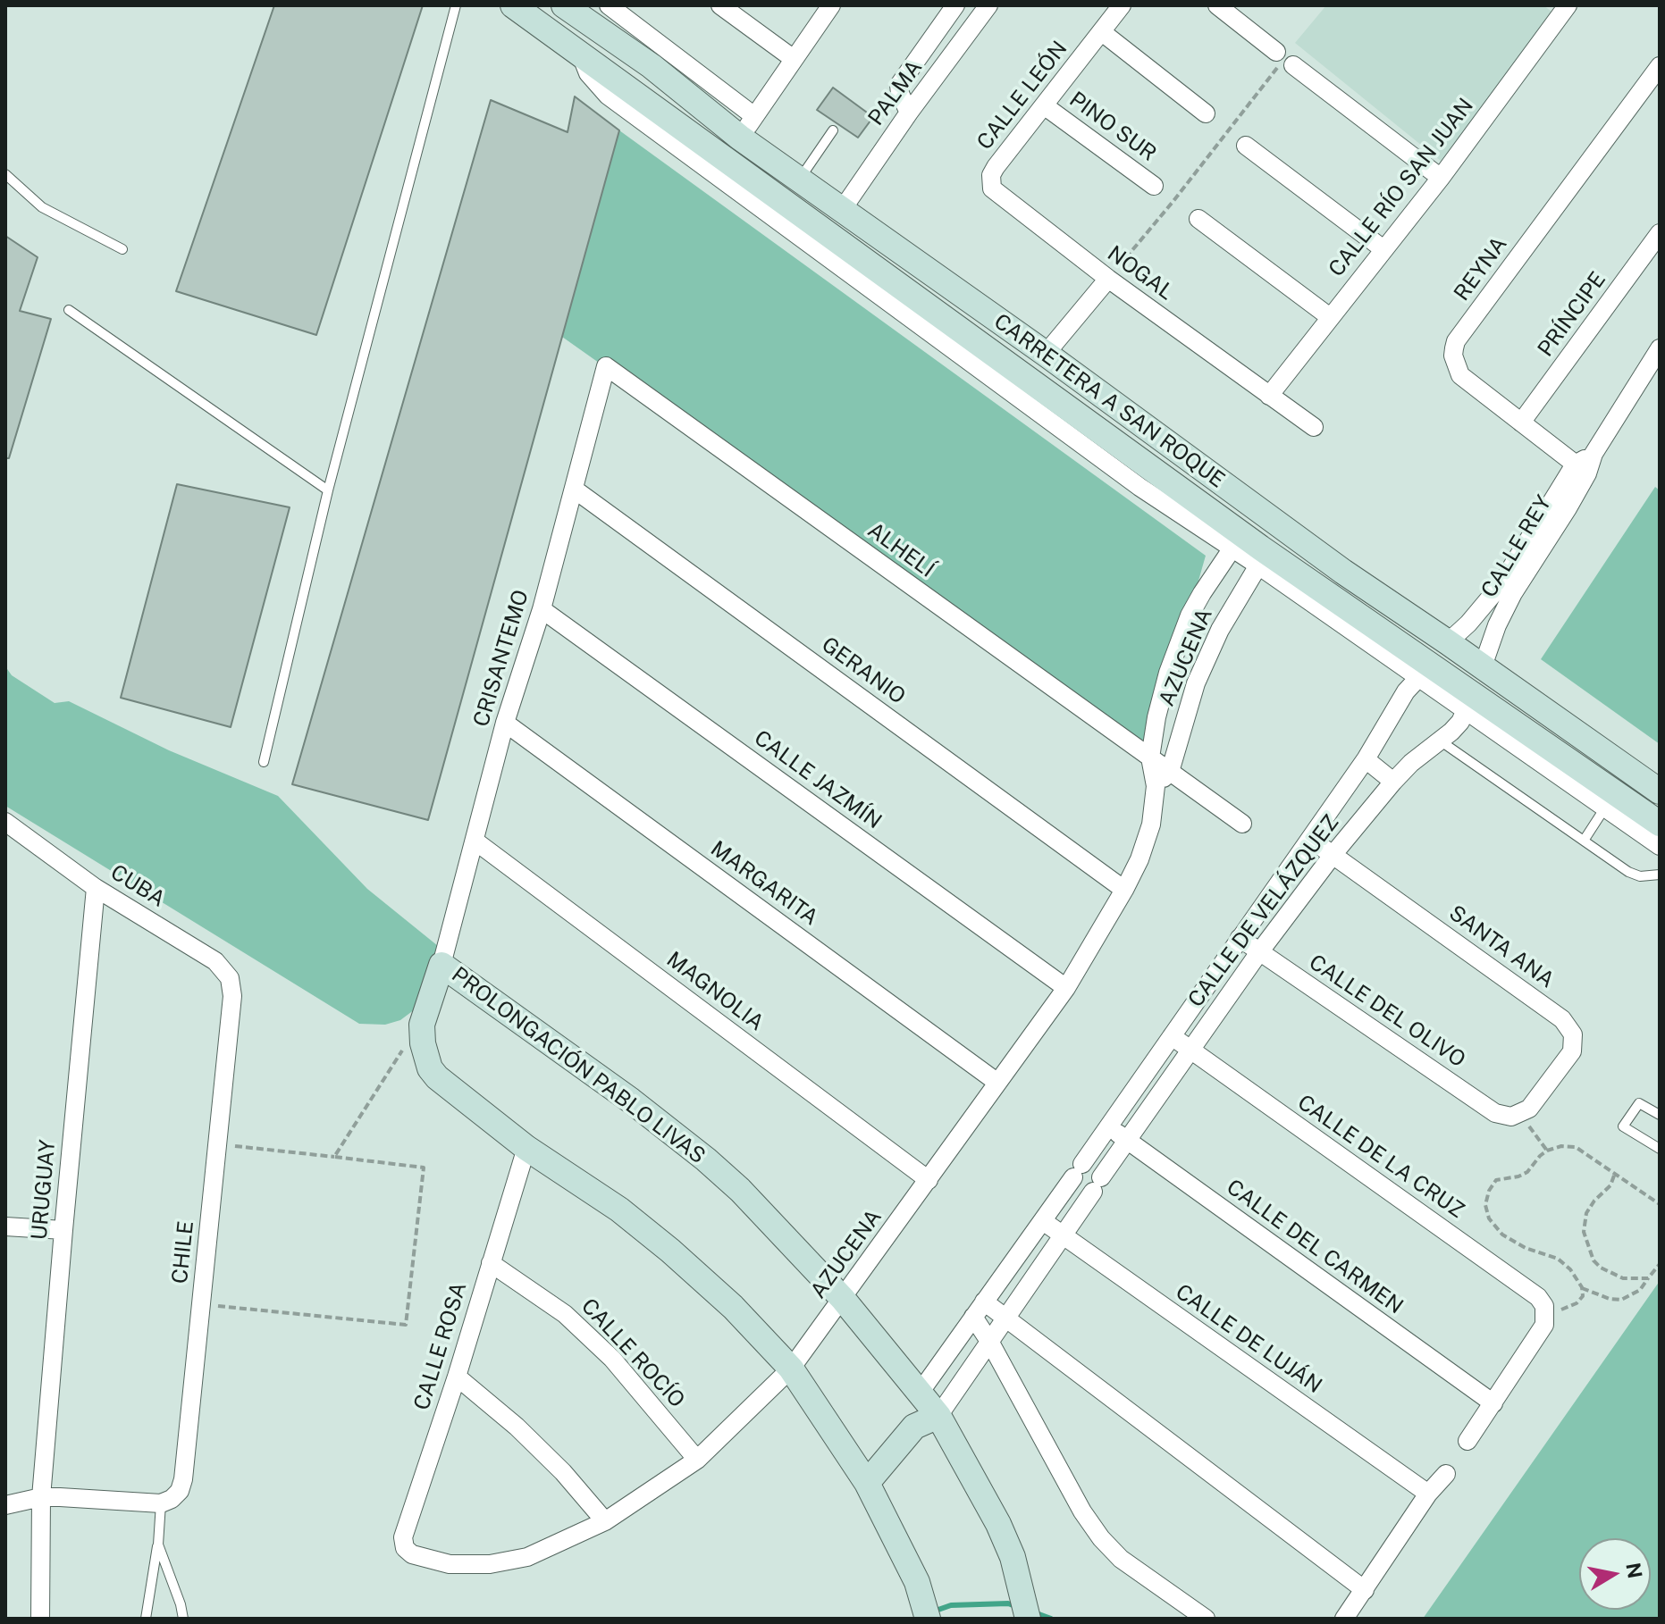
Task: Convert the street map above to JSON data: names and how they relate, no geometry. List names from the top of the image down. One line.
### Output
{"streets":{"main road":["CARRETERA A SAN ROQUE","PROLONGACIÓN PABLO LIVAS"],"street":["PALMA","CALLE LEÓN","PINO SUR","CALLE RÍO SAN JUAN","REYNA","NOGAL","PRÍNCIPE","CALLE REY","ALHELÍ","AZUCENA","CRISANTEMO","GERANIO","CALLE JAZMÍN","MARGARITA","CUBA","CALLE DE VELÁZQUEZ","SANTA ANA","MAGNOLIA","CALLE DEL OLIVO","CALLE DE LA CRUZ","URUGUAY","CALLE DEL CARMEN","CHILE","CALLE DE LUJÁN","CALLE ROSA","CALLE ROCÍO"]},"crossings":[["PALMA","CARRETERA A SAN ROQUE"],["CALLE LEÓN","PINO SUR"],["CALLE LEÓN","NOGAL"],["CALLE RÍO SAN JUAN","NOGAL"],["REYNA","PRÍNCIPE"],["REYNA","CALLE REY"],["CARRETERA A SAN ROQUE","CALLE REY"],["CARRETERA A SAN ROQUE","AZUCENA"],["CARRETERA A SAN ROQUE","CALLE DE VELÁZQUEZ"],["ALHELÍ","AZUCENA"],["ALHELÍ","CRISANTEMO"],["AZUCENA","GERANIO"],["AZUCENA","CALLE JAZMÍN"],["AZUCENA","MARGARITA"],["AZUCENA","MAGNOLIA"],["AZUCENA","PROLONGACIÓN PABLO LIVAS"],["AZUCENA","CALLE ROSA"],["AZUCENA","CALLE ROCÍO"],["CRISANTEMO","GERANIO"],["CRISANTEMO","CALLE JAZMÍN"],["CRISANTEMO","MARGARITA"],["CRISANTEMO","MAGNOLIA"],["CRISANTEMO","PROLONGACIÓN PABLO LIVAS"],["CUBA","URUGUAY"],["CUBA","CHILE"],["CALLE DE VELÁZQUEZ","SANTA ANA"],["CALLE DE VELÁZQUEZ","CALLE DEL OLIVO"],["CALLE DE VELÁZQUEZ","PROLONGACIÓN PABLO LIVAS"],["CALLE DE VELÁZQUEZ","CALLE DE LA CRUZ"],["CALLE DE VELÁZQUEZ","CALLE DEL CARMEN"],["CALLE DE VELÁZQUEZ","CALLE DE LUJÁN"],["SANTA ANA","CALLE DEL OLIVO"],["CALLE ROSA","CALLE ROCÍO"]],"north":"right"}
